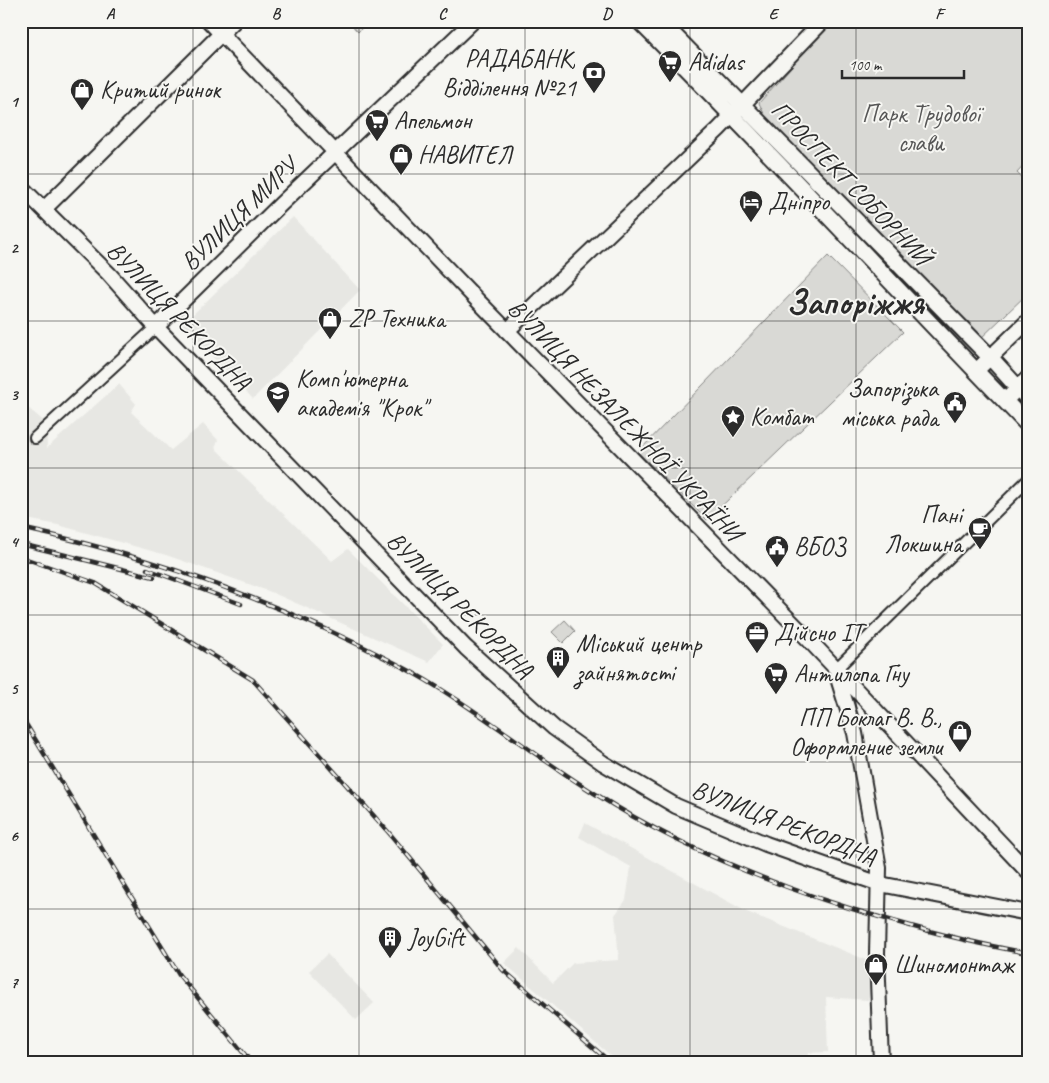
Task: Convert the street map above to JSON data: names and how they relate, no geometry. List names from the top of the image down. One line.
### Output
{"streets":{"main road":["ПРОСПЕКТ СОБОРНИЙ"],"street":["ВУЛИЦЯ МИРУ","ВУЛИЦЯ РЕКОРДНА","ВУЛИЦЯ НЕЗАЛЕЖНОЇ УКРАЇНИ"]},"crossings":[["ВУЛИЦЯ МИРУ","ВУЛИЦЯ РЕКОРДНА"],["ВУЛИЦЯ МИРУ","ВУЛИЦЯ НЕЗАЛЕЖНОЇ УКРАЇНИ"]],"districts":["Запоріжжя"],"parks":["Парк Трудової слави"],"places":{"supermarket":["Adidas","Апельмон","Антилопа Гну"],"bank":["РАДАБАНК, Відділення №21"],"shop":["Критий ринок","НАВИТЕЛ","ZP Техника","ПП Боклаг В. В., Оформление земли","Шиномонтаж"],"hotel":["Дніпро"],"school or university":["Комп'ютерна академія \"Крок\""],"public building":["Запорізька міська рада","ВБОЗ"],"place":["Комбат"],"cafe":["Панi Локшина"],"office":["Дійсно ІТ"],"building":["Міський центр зайнятості","JoyGift"]},"scale_bar":"100 m","grid":{"columns":["A","B","C","D","E","F"],"rows":["1","2","3","4","5","6","7"]}}
